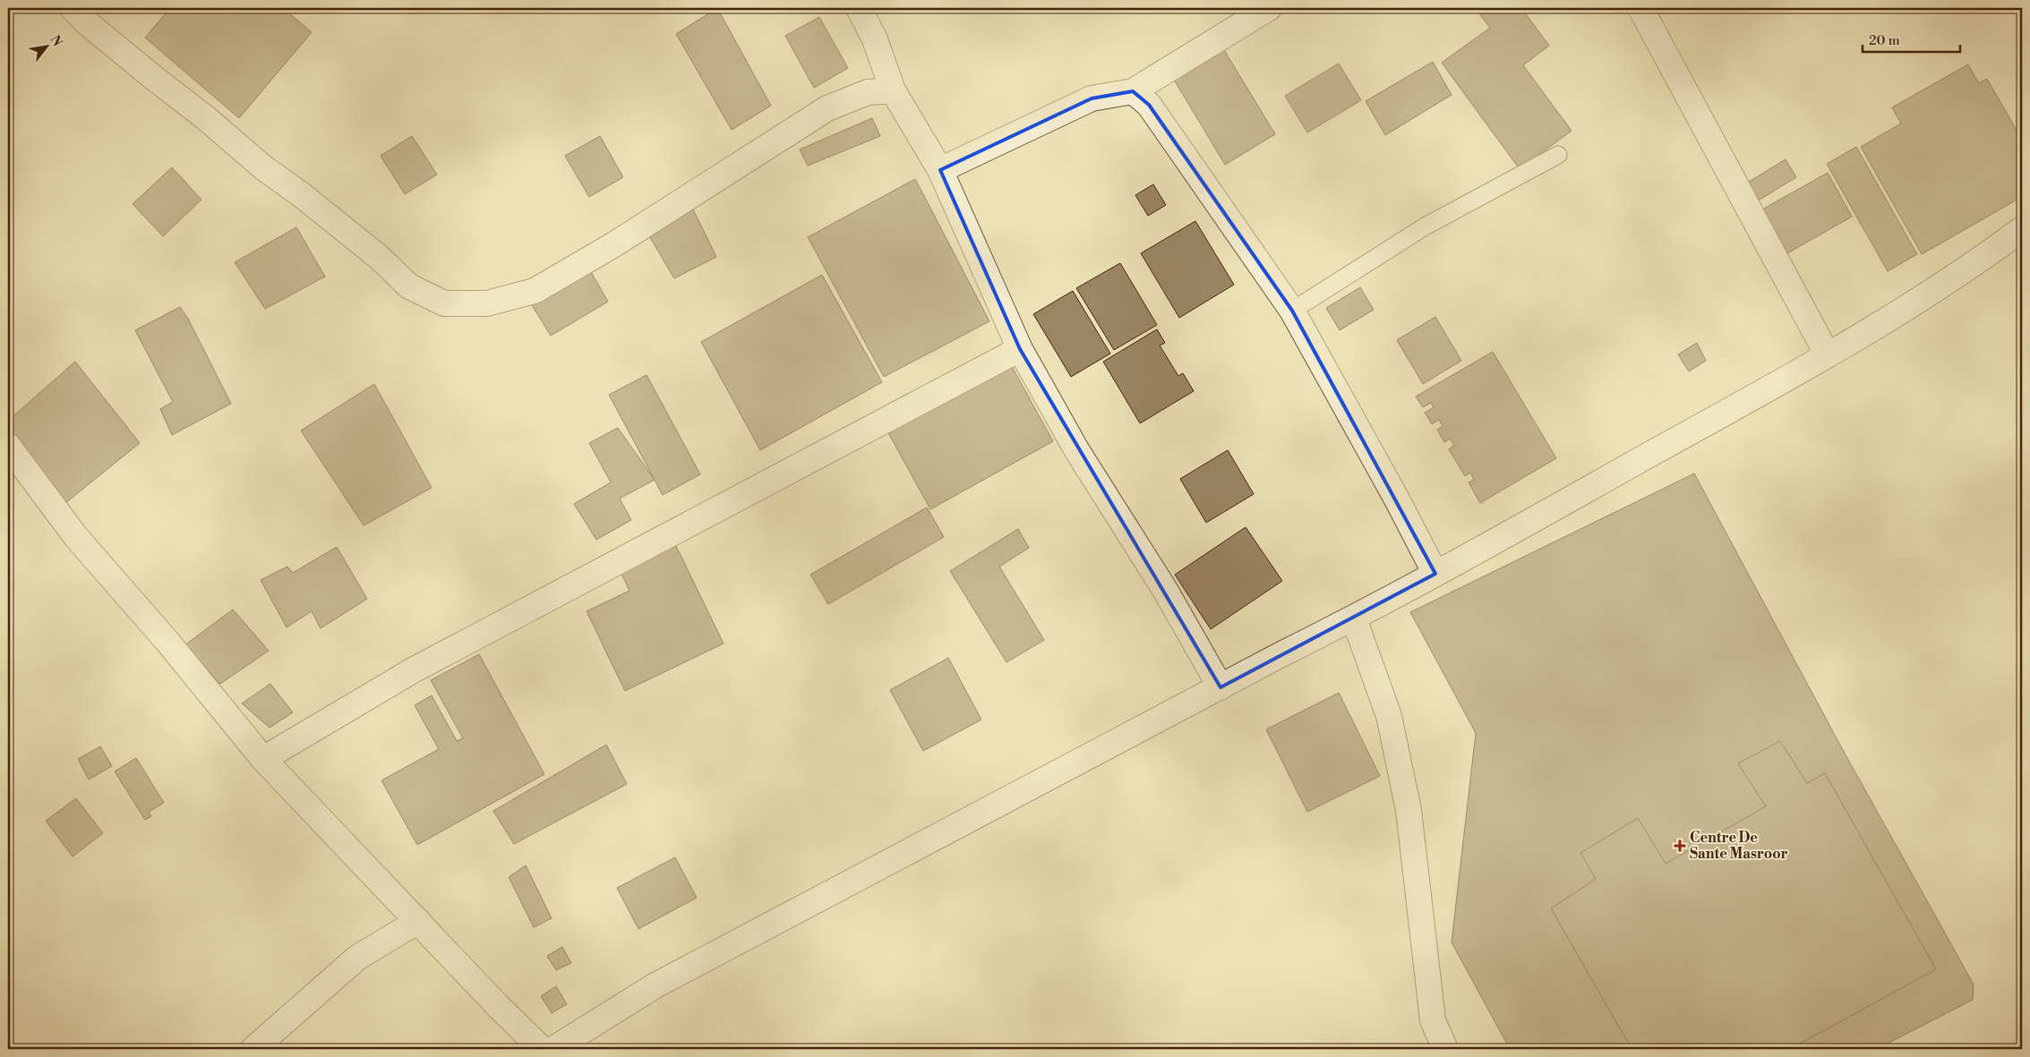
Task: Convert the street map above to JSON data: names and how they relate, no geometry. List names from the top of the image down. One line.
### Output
{"places":{"health":["Centre De Sante Masroor"]},"scale_bar":"20 m","north":"top right"}
